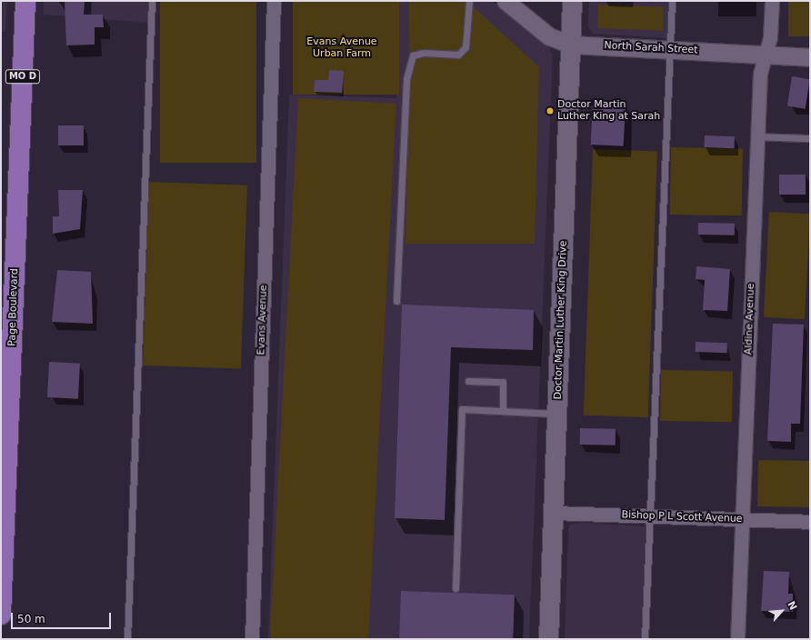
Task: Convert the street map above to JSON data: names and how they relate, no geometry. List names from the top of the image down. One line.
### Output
{"streets":{"main road":["MO D","Page Boulevard","Doctor Martin Luther King Drive"],"street":["North Sarah Street","Aldine Avenue","Evans Avenue","Bishop P L Scott Avenue"]},"crossings":[["North Sarah Street","Aldine Avenue"],["North Sarah Street","Doctor Martin Luther King Drive"],["Aldine Avenue","Bishop P L Scott Avenue"],["Doctor Martin Luther King Drive","Bishop P L Scott Avenue"]],"parks":["Evans Avenue Urban Farm"],"places":["Doctor Martin Luther King at Sarah"],"scale_bar":"50 m","north":"top right"}
